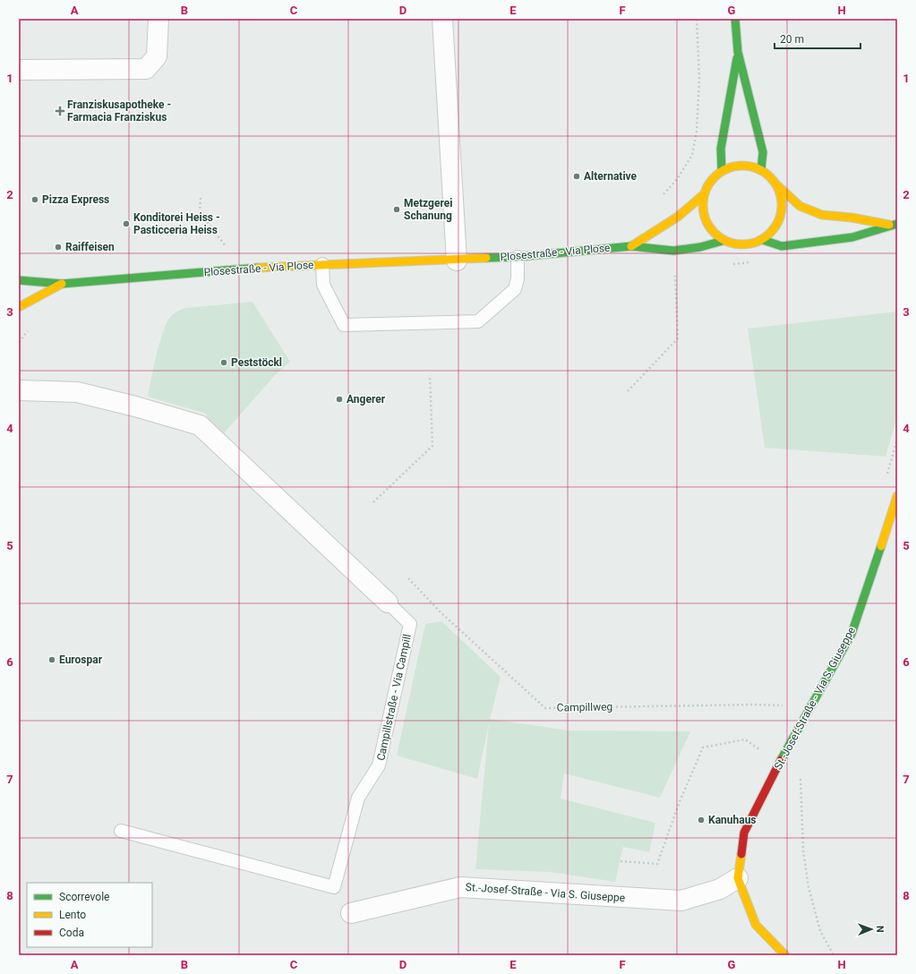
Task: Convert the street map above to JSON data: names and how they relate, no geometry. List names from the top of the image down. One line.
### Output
{"streets":{"street":["Plosestraße - Via Plose","Campillstraße - Via Campill","St.-Josef-Straße - Via S. Giuseppe"],"path":["Campillweg"]},"places":{"health":["Franziskusapotheke - Farmacia Franziskus"],"other":["Alternative","Pizza Express","Metzgerei Schanung","Konditorei Heiss - Pasticceria Heiss","Raiffeisen","Peststöckl","Angerer","Eurospar","Kanuhaus"]},"legend":["Scorrevole","Lento","Coda"],"scale_bar":"20 m","north":"right","grid":{"columns":["A","B","C","D","E","F","G","H"],"rows":["1","2","3","4","5","6","7","8"]}}
